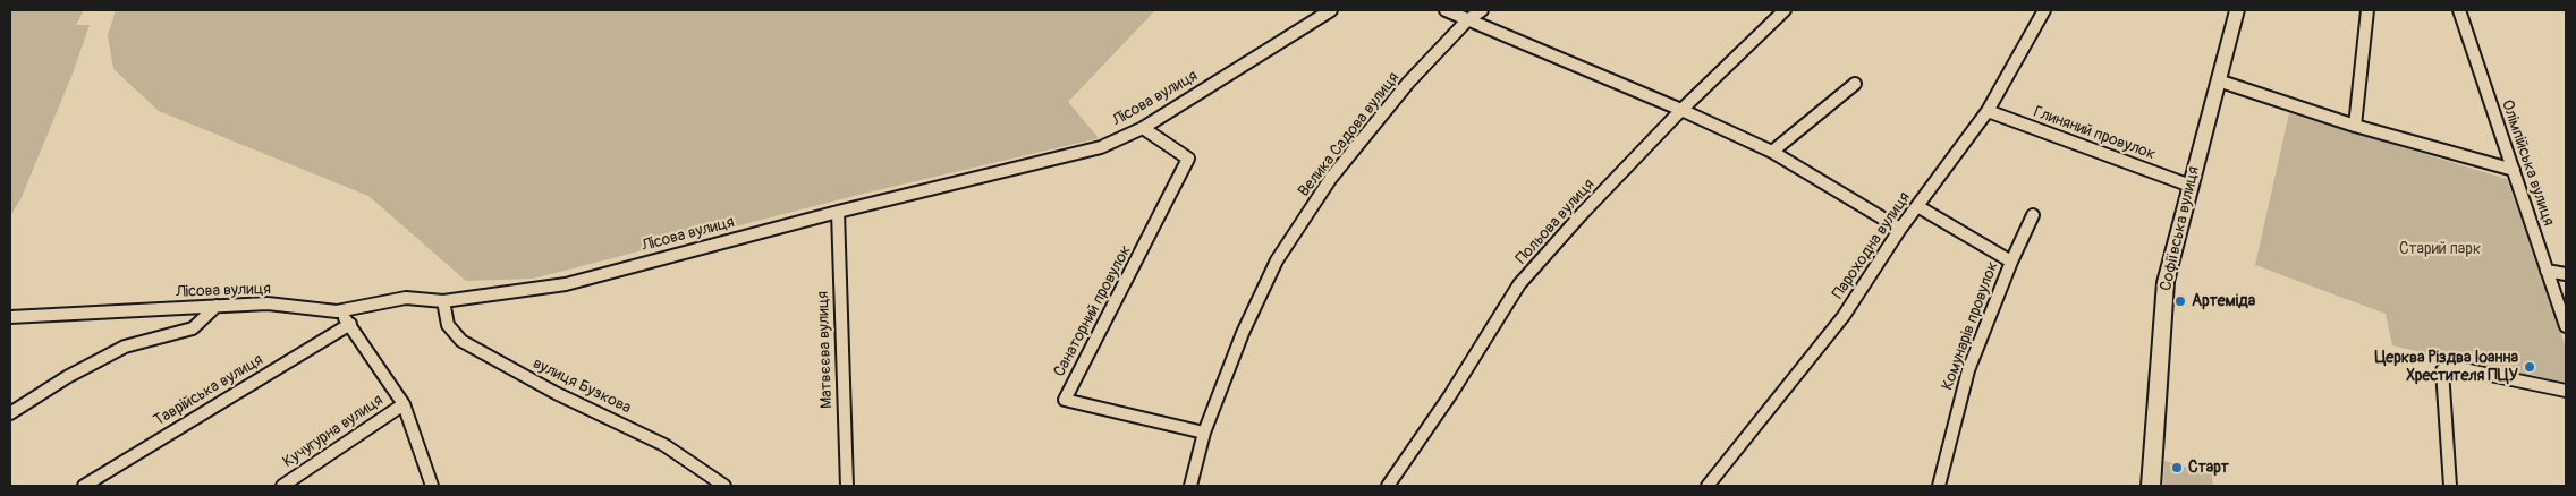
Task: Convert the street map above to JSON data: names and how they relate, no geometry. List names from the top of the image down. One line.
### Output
{"streets":{"street":["Лісова вулиця","Глиняний провулок","Велика Садова вулиця","Олімпійська вулиця","Польова вулиця","Софіївська вулиця","Пароходна вулиця","Санаторний провулок","Комунарів провулок","Матвєєва вулиця","вулиця Бузкова","Таврійська вулиця","Кучугурна вулиця"]},"crossings":[["Лісова вулиця","Санаторний провулок"],["Лісова вулиця","Матвєєва вулиця"],["Лісова вулиця","вулиця Бузкова"],["Глиняний провулок","Софіївська вулиця"],["Глиняний провулок","Пароходна вулиця"],["Велика Садова вулиця","Санаторний провулок"]],"parks":["Старий парк"],"places":["Артеміда","Церква Різдва Іоанна Хрестителя ПЦУ","Старт"]}
